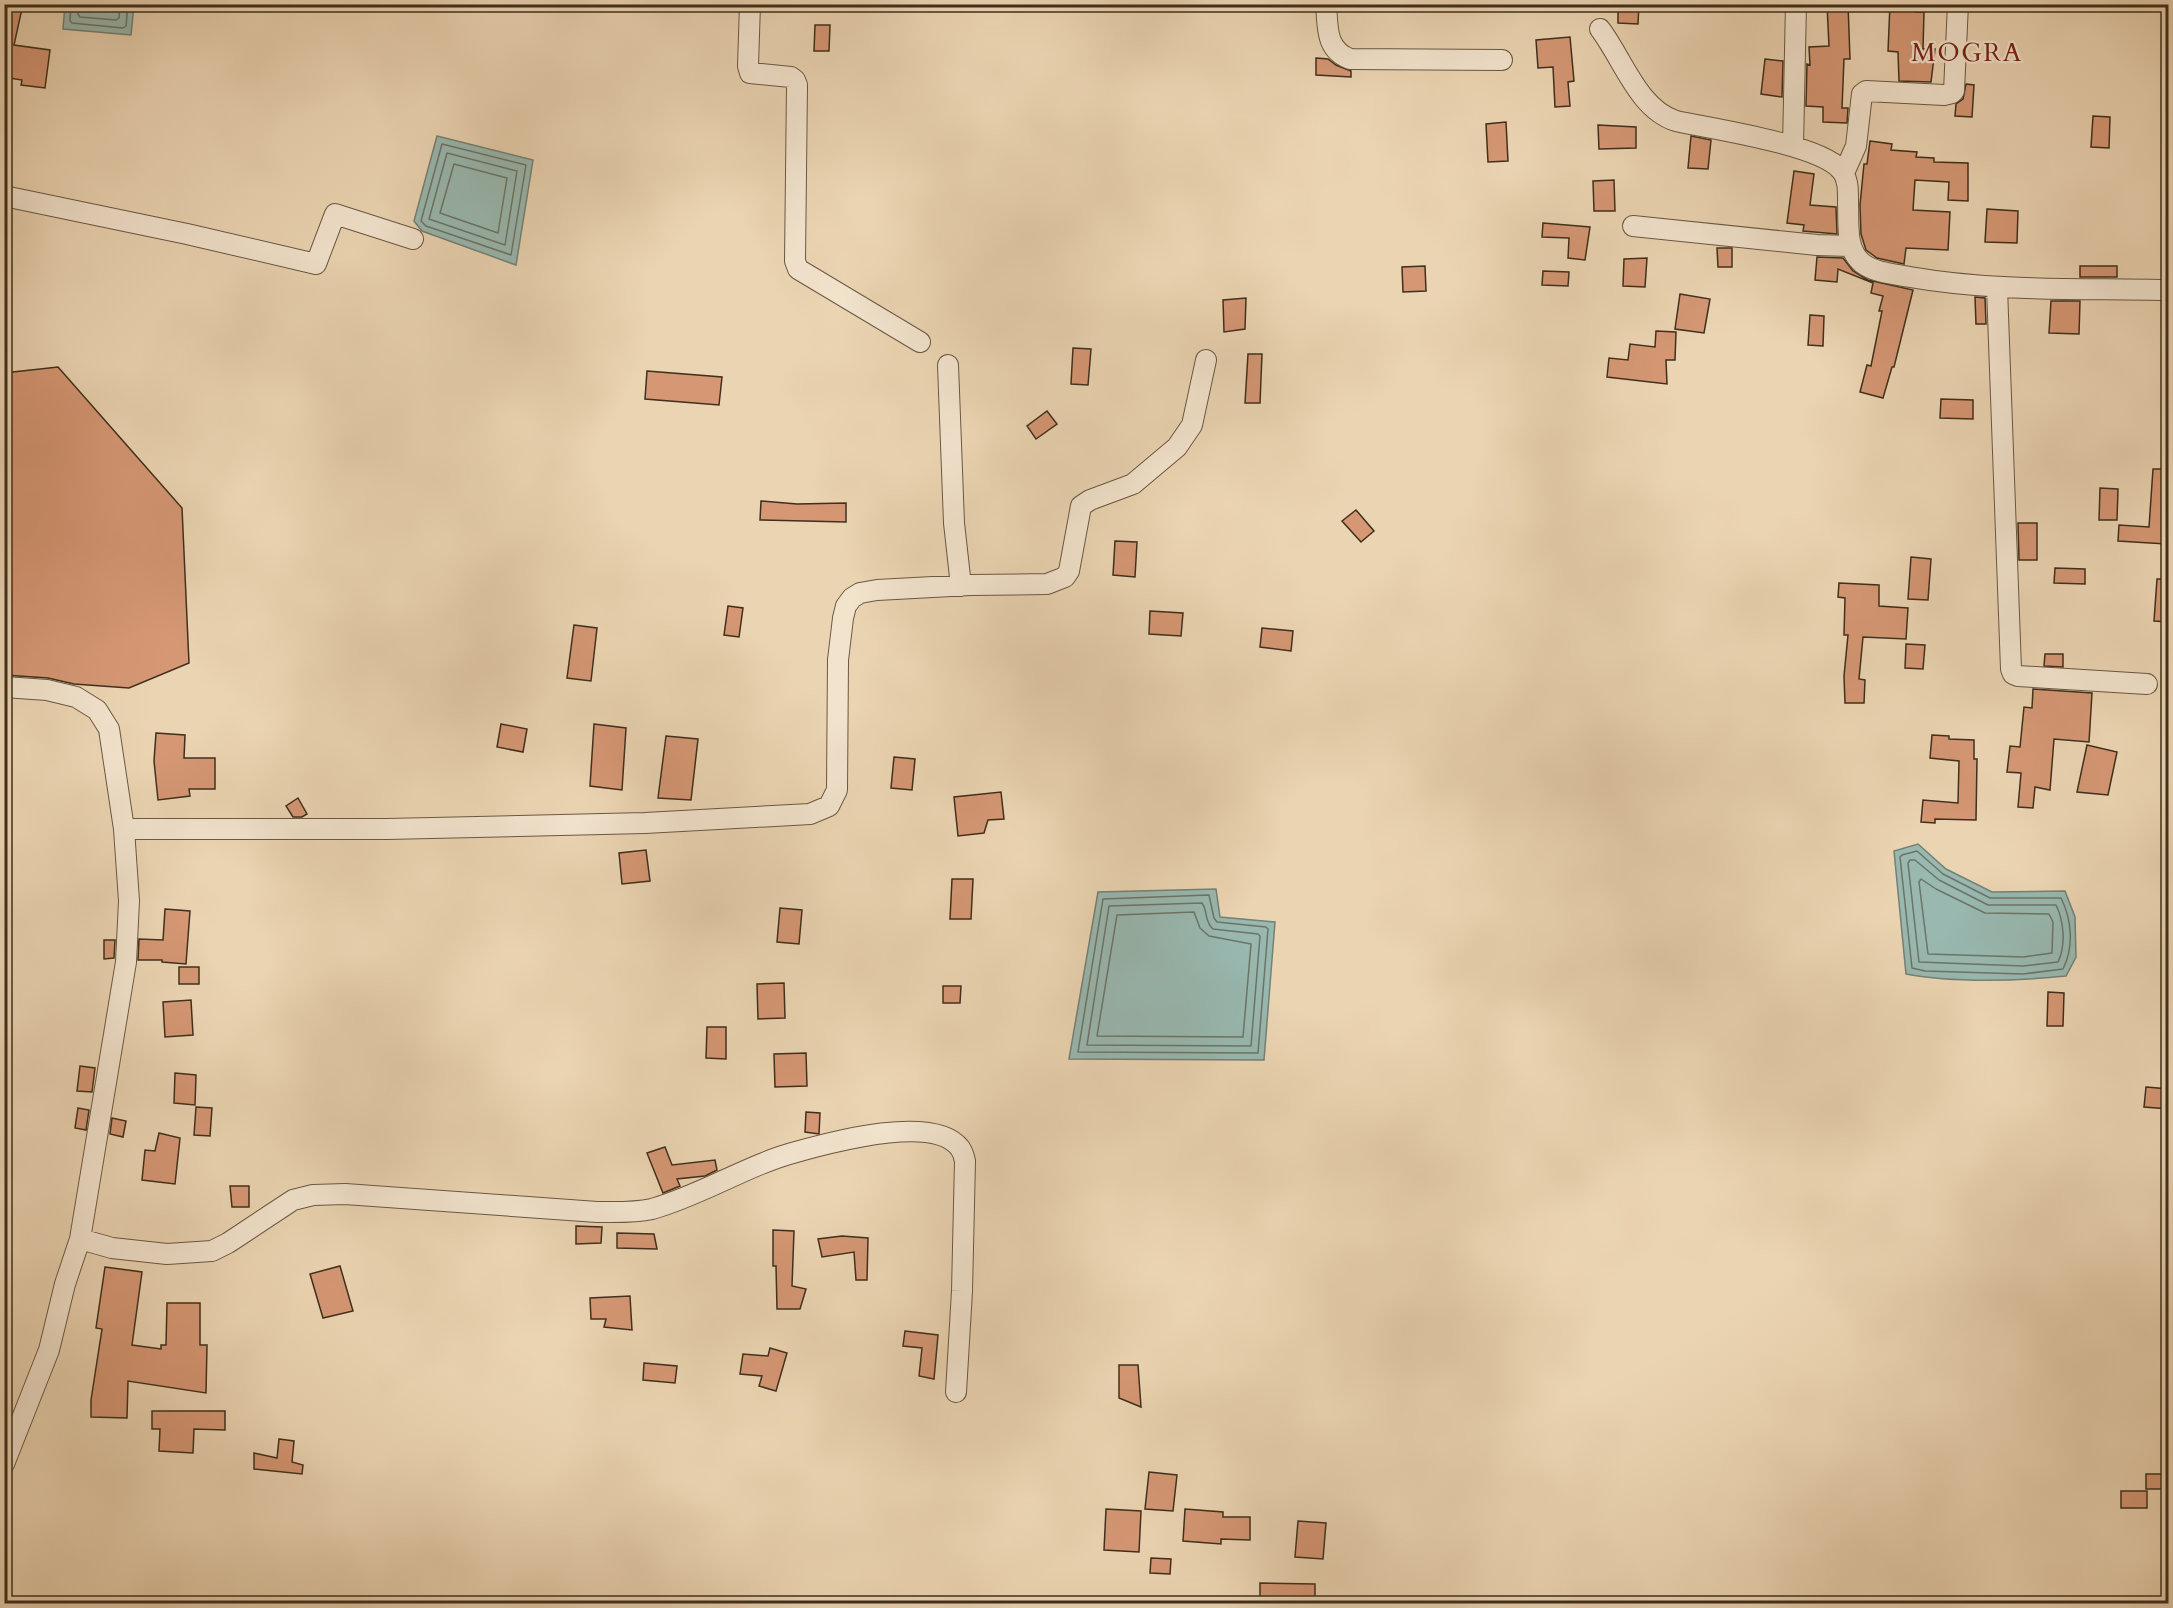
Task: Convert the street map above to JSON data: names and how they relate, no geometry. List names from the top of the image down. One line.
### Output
{"districts":["MOGRA"]}
